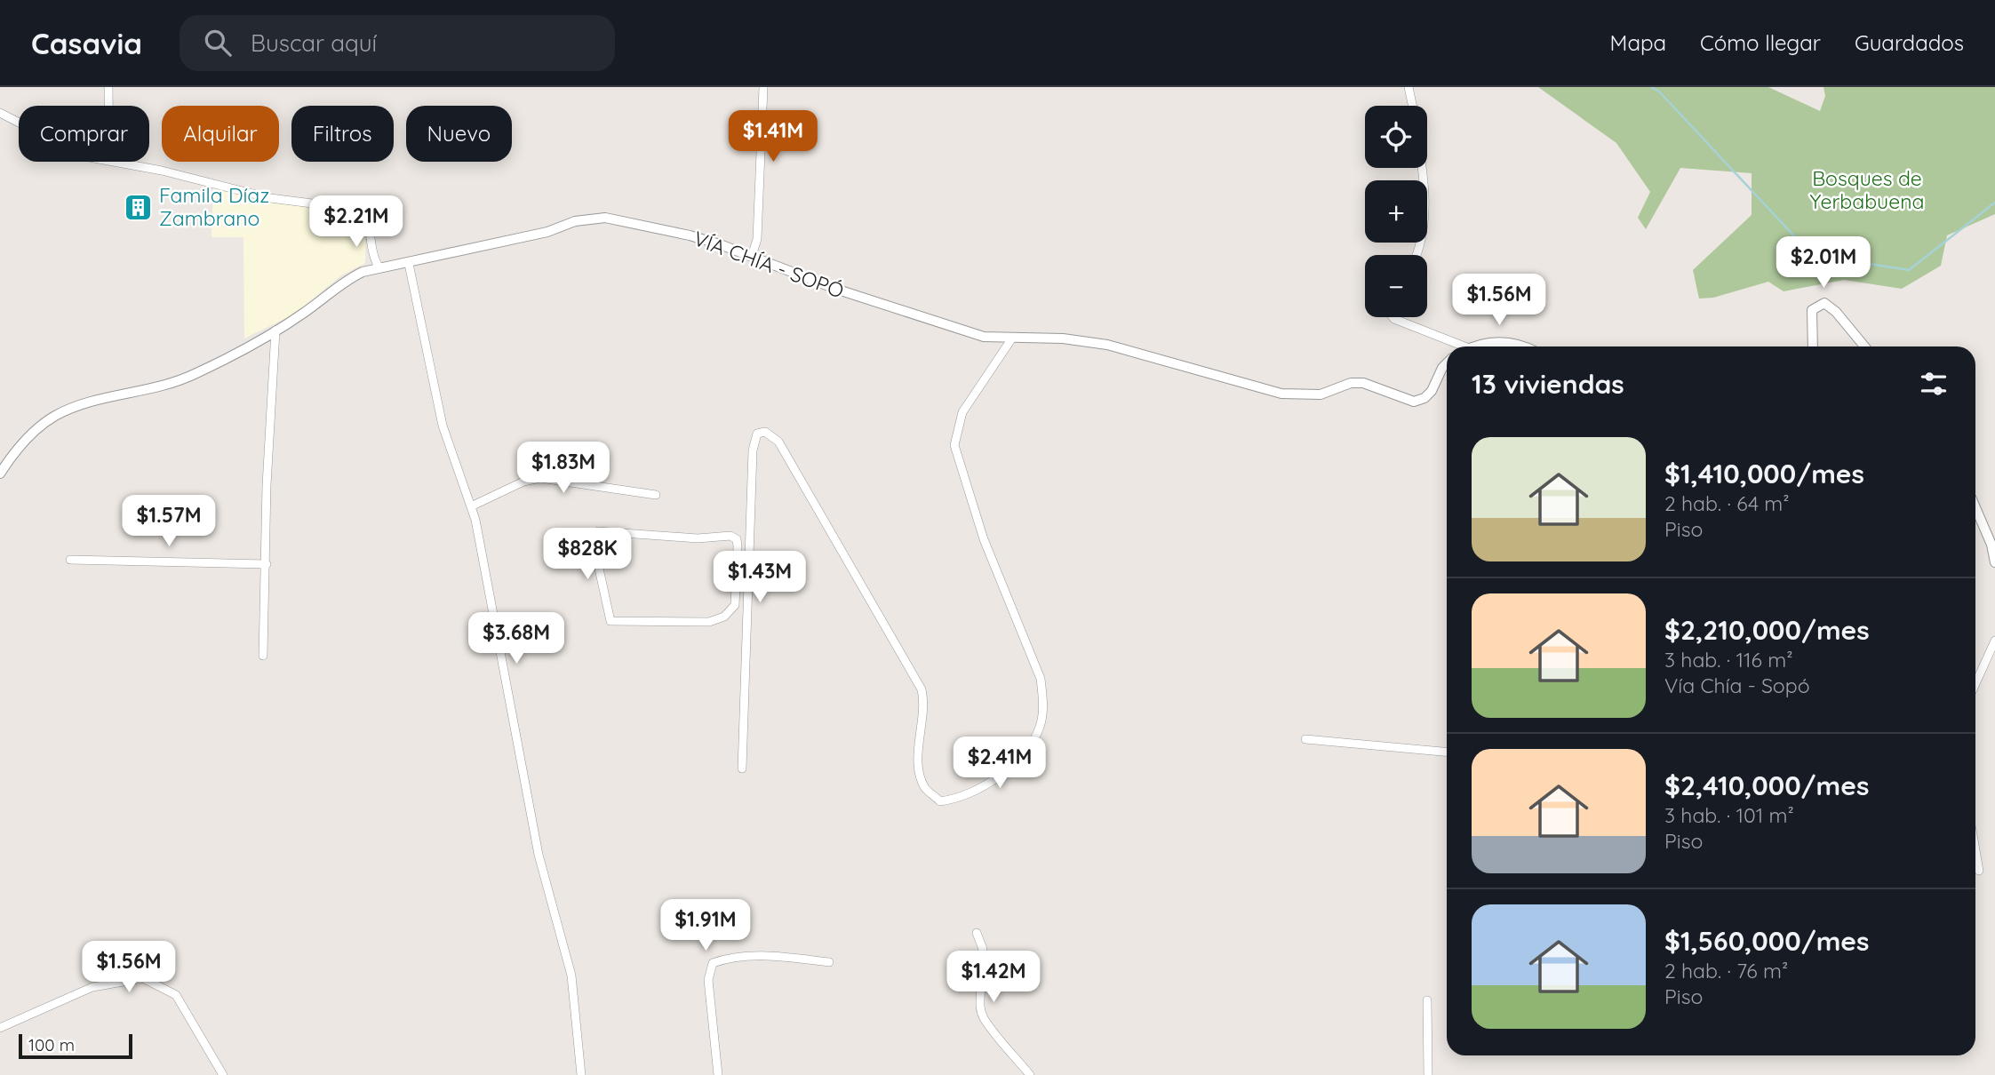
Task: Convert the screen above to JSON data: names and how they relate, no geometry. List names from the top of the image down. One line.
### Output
{"streets":{"street":["VÍA CHÍA - SOPÓ"]},"parks":["Bosques de Yerbabuena"],"places":{"building":["Famila Díaz Zambrano"]},"scale_bar":"100 m","page":{"header":"Casavia","search":"Buscar aquí","nav":["Mapa","Cómo llegar","Guardados"],"map_buttons":["+","−"],"chip":["Comprar","Alquilar","Filtros","Nuevo"],"price":["$1.41M","$2.21M","$2.01M","$1.56M","$1.83M","$1.57M","$828K","$1.43M","$3.68M","$2.41M","$1.91M","$1.56M","$1.42M"],"heading":"13 viviendas","list":[{"name":"$1,410,000/mes","note":"2 hab. · 64 m² · Piso"},{"name":"$2,210,000/mes","note":"3 hab. · 116 m² · Vía Chía - Sopó"},{"name":"$2,410,000/mes","note":"3 hab. · 101 m² · Piso"},{"name":"$1,560,000/mes","note":"2 hab. · 76 m² · Piso"}],"scale":"100 m"}}
